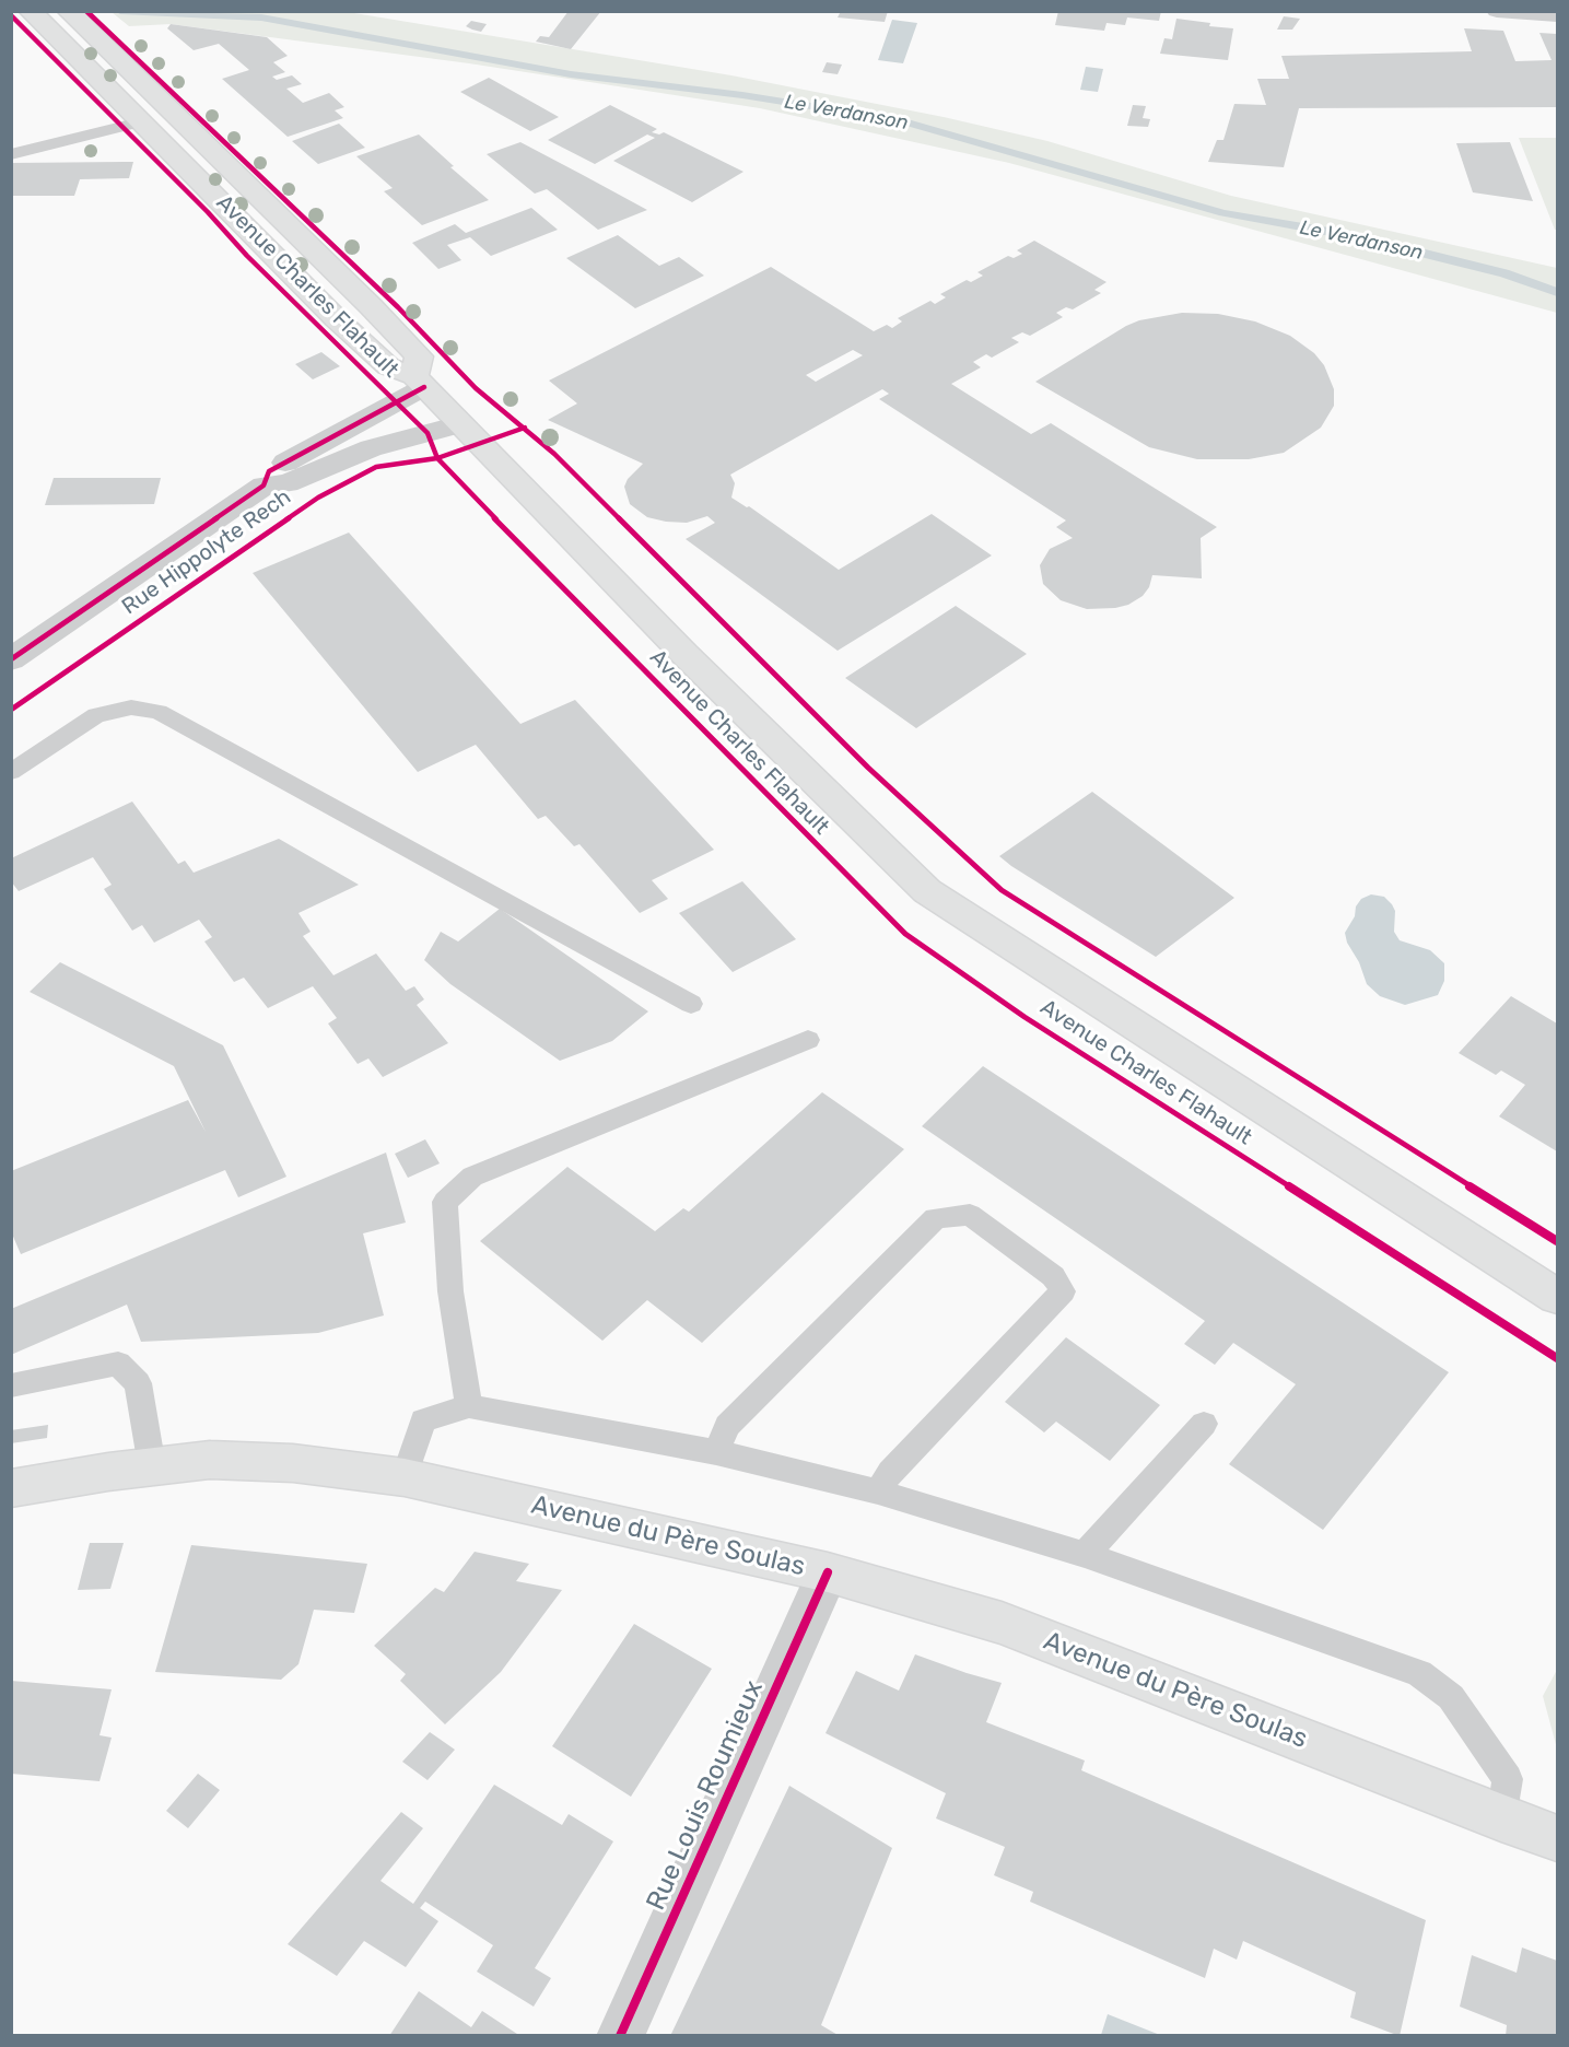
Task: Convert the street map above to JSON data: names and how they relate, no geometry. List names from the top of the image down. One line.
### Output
{"streets":{"main road":["Avenue Charles Flahault","Avenue du Père Soulas"],"street":["Rue Hippolyte Rech","Rue Louis Roumieux"]},"crossings":[["Avenue Charles Flahault","Rue Hippolyte Rech"],["Avenue du Père Soulas","Rue Louis Roumieux"]],"water":["Le Verdanson"]}
